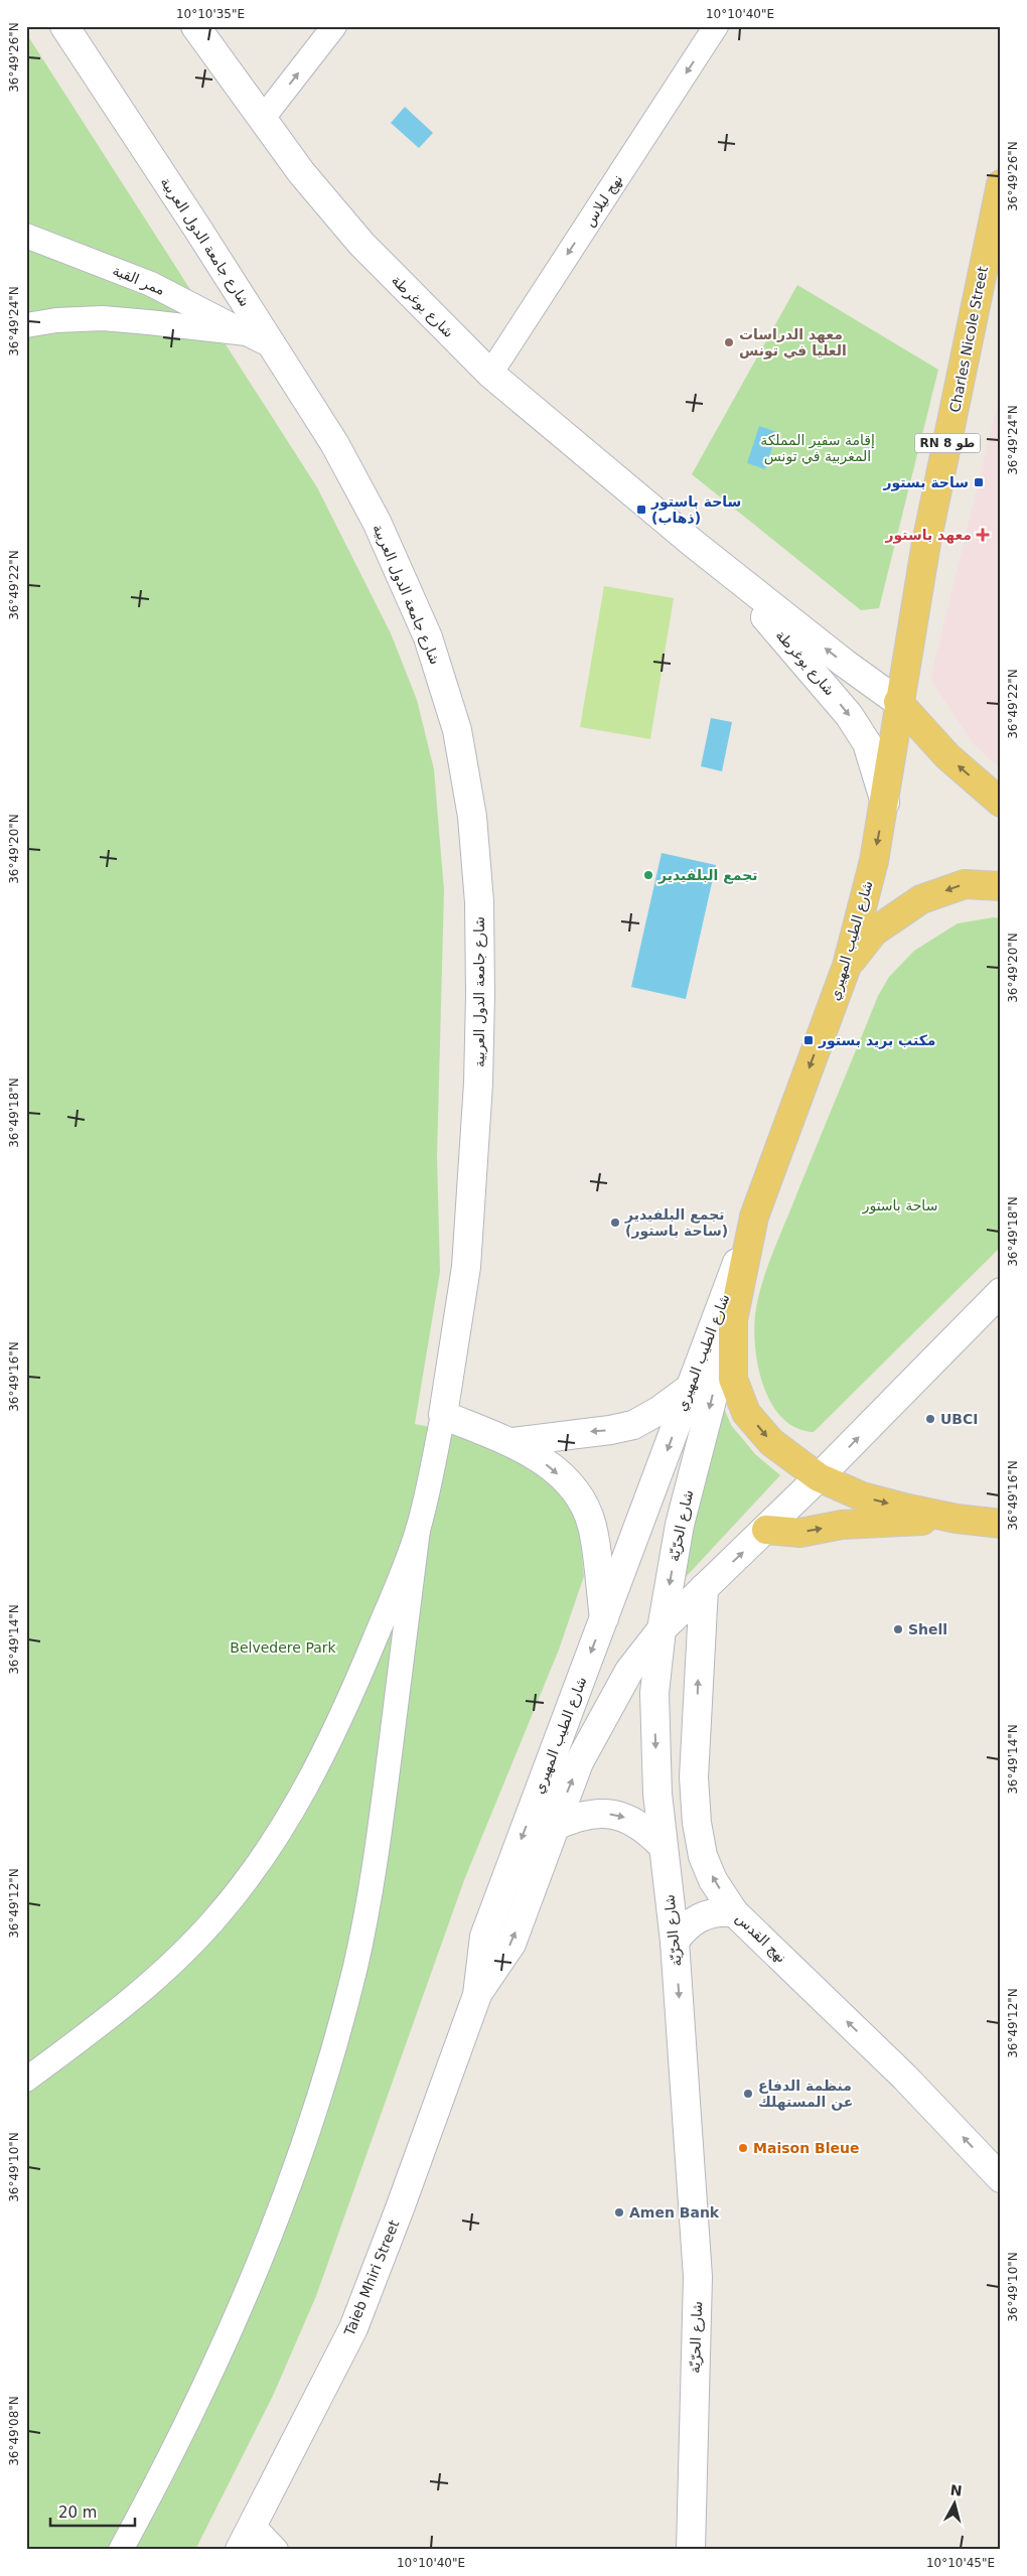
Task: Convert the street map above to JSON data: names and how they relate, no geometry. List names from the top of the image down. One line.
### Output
{"streets":{"main road":["شارع جامعة الدول العربية","شارع يوغرطة","Charles Nicole Street","RN 8 طو","شارع الطيب المهيري","شارع الحرّيّة","نهج القدس","Taieb Mhiri Street"],"street":["نهج ليلاس","ممر القبة"]},"crossings":[["نهج ليلاس","شارع يوغرطة"],["شارع جامعة الدول العربية","ممر القبة"],["شارع يوغرطة","Charles Nicole Street"],["شارع يوغرطة","شارع الطيب المهيري"],["Charles Nicole Street","شارع الطيب المهيري"],["شارع الطيب المهيري","Taieb Mhiri Street"]],"one_way":["نهج ليلاس","شارع الحرّيّة","نهج القدس"],"parks":["إقامة سفير المملكة المغربية في تونس","ساحة باستور","Belvedere Park"],"places":{"other":["معهد الدراسات العليا في تونس","تجمع البلفيدير","تجمع البلفيدير (ساحة باستور)","UBCI","Shell","منظمة الدفاع عن المستهلك","Maison Bleue","Amen Bank"],"transit":["ساحة بستور","ساحة باستور (ذهاب)","مكتب بريد بستور"],"health":["معهد باستور"]},"scale_bar":"20 m","north":"top","coordinates":["10°10'35\"E","10°10'40\"E","36°49'26\"N","36°49'24\"N","36°49'22\"N","36°49'20\"N","36°49'18\"N","36°49'16\"N","36°49'14\"N","36°49'12\"N","36°49'10\"N","36°49'08\"N","10°10'45\"E"]}
